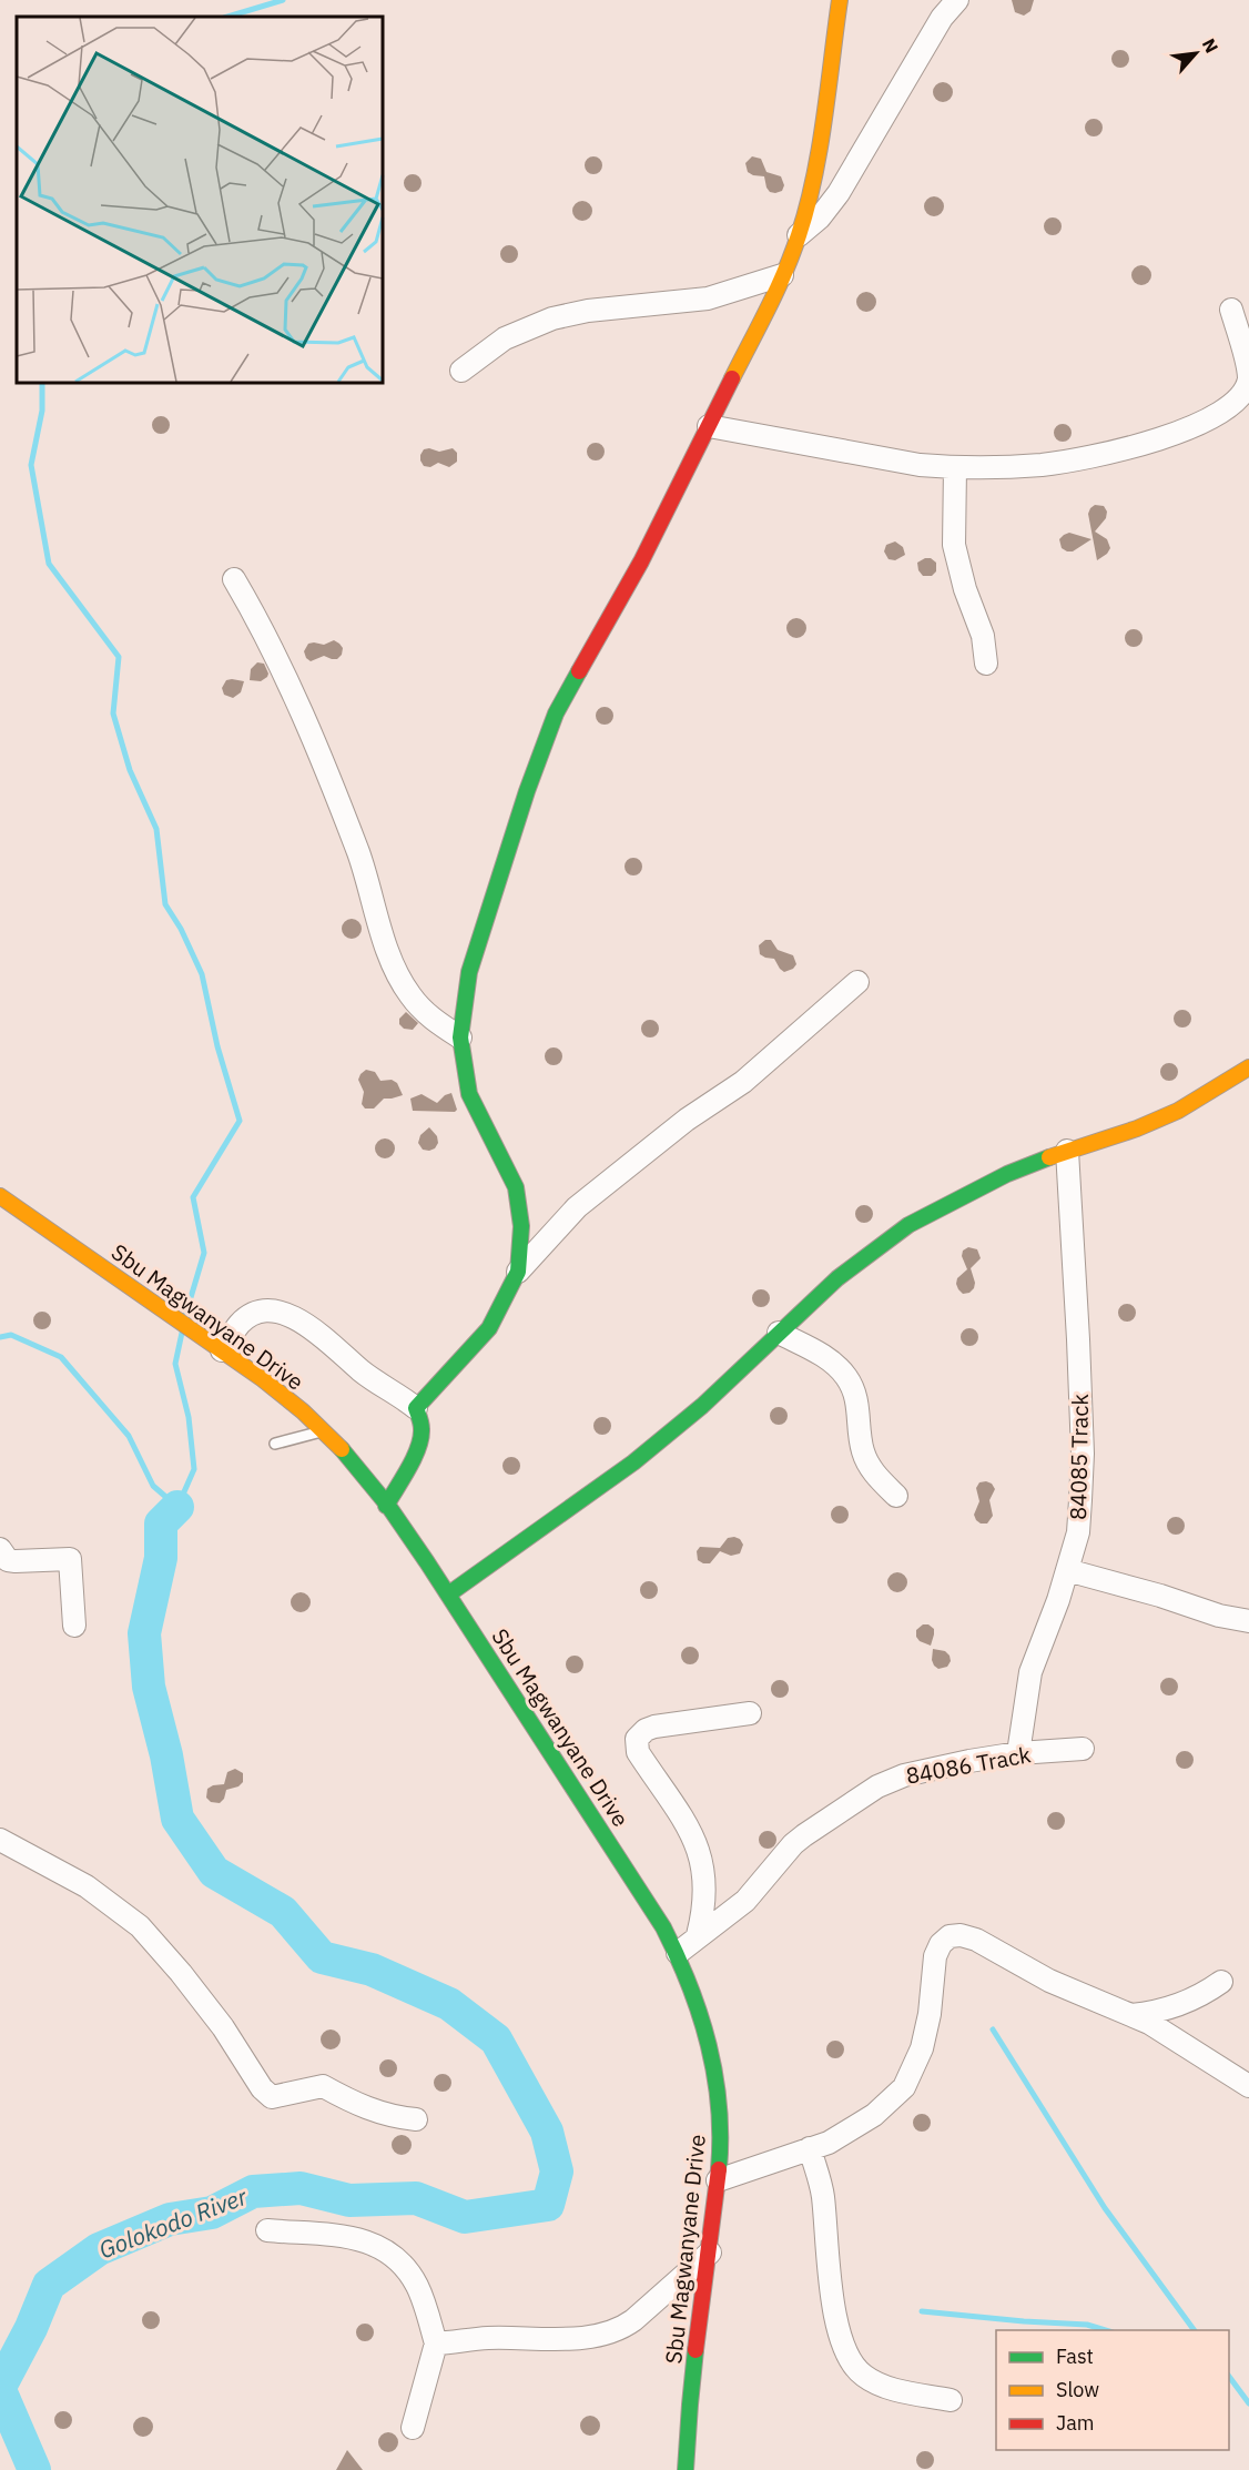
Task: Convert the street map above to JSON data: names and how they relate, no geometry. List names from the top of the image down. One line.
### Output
{"streets":{"street":["Sbu Magwanyane Drive","84085 Track","84086 Track"]},"crossings":[["Sbu Magwanyane Drive","84086 Track"],["84085 Track","84086 Track"]],"water":["Golokodo River"],"legend":["Fast","Slow","Jam"],"north":"top right"}
